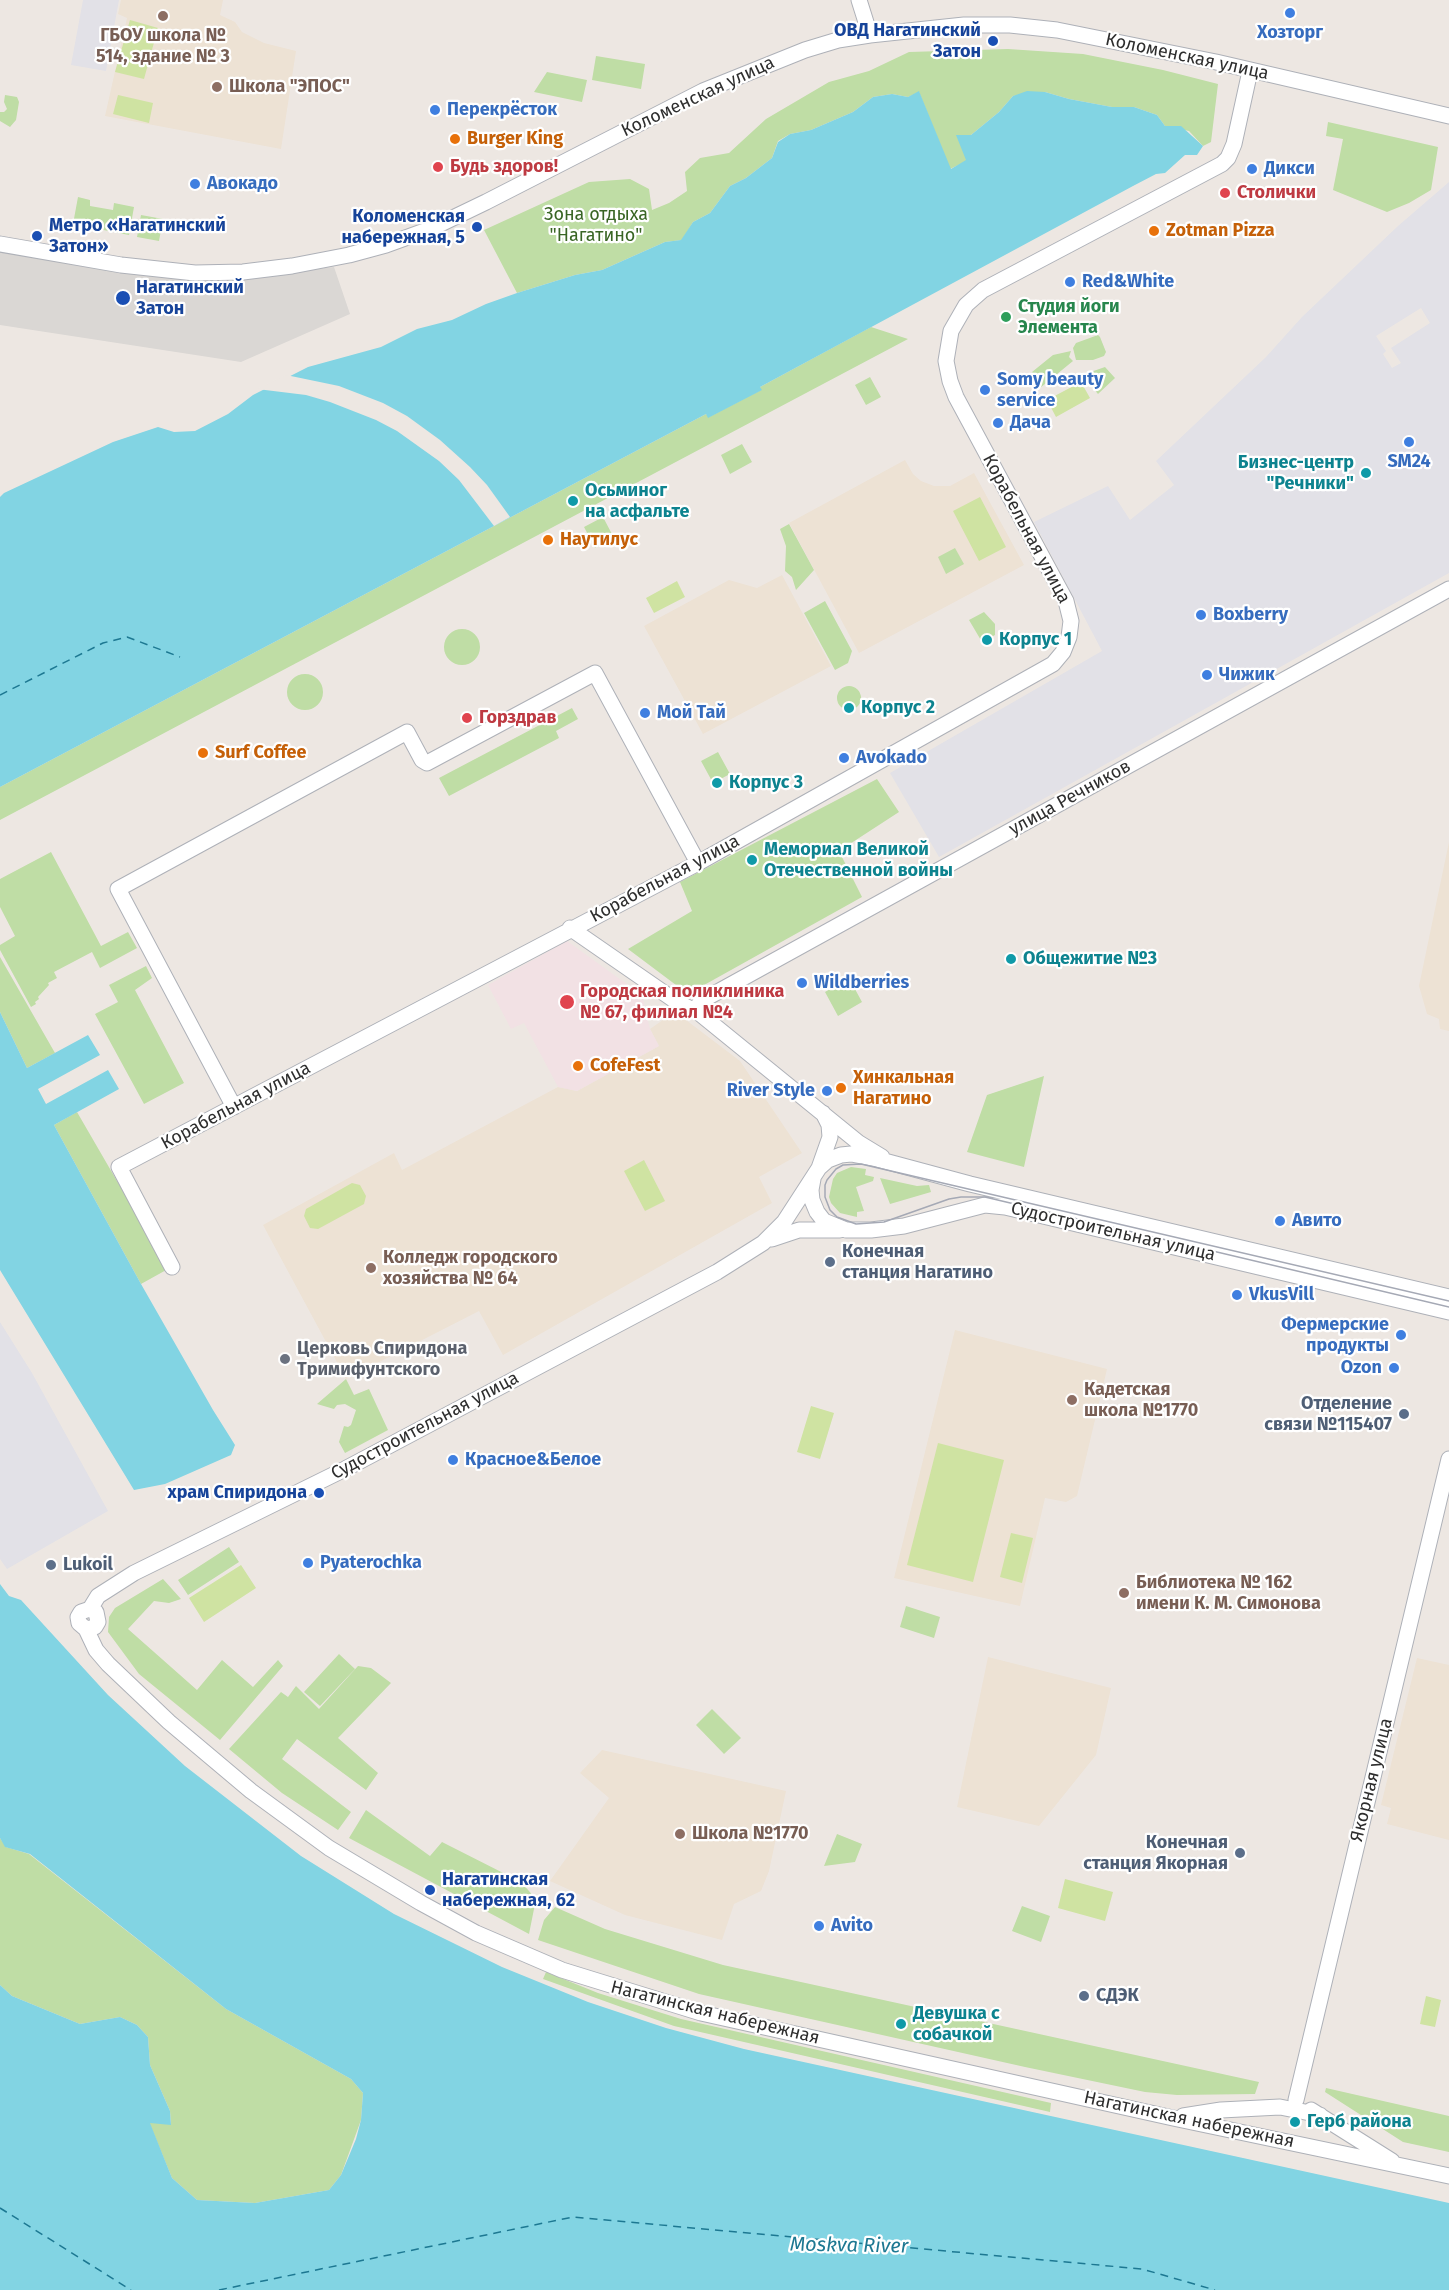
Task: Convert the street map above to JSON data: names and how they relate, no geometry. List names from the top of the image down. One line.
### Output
{"streets":{"street":["Коломенская улица","Корабельная улица","улица Речников","Судостроительная улица","Якорная улица","Нагатинская набережная"]},"crossings":[["Коломенская улица","Корабельная улица"],["Судостроительная улица","Нагатинская набережная"]],"water":["Moskva River"],"parks":["Зона отдыха \"Нагатино\""],"places":["Хозторг","ГБОУ школа № 514, здание № 3","ОВД Нагатинский Затон","Школа \"ЭПОС\"","Перекрёсток","Burger King","Будь здоров!","Дикси","Авокадо","Столички","Коломенская набережная, 5","Zotman Pizza","Метро «Нагатинский Затон»","Red&White","Нагатинский Затон","Студия йоги Элемента","Somy beauty service","Дача","SM24","Бизнес-центр \"Речники\"","Осьминог на асфальте","Наутилус","Boxberry","Корпус 1","Чижик","Корпус 2","Мой Тай","Горздрав","Surf Coffee","Avokado","Корпус 3","Мемориал Великой Отечественной войны","Общежитие №3","Wildberries","Городская поликлиника № 67, филиал №4","CofeFest","Хинкальная Нагатино","River Style","Авито","Конечная станция Нагатино","Колледж городского хозяйства № 64","VkusVill","Фермерские продукты","Церковь Спиридона Тримифунтского","Ozon","Кадетская школа №1770","Отделение связи №115407","Красное&Белое","храм Спиридона","Pyaterochka","Lukoil","Библиотека № 162 имени К. М. Симонова","Школа №1770","Конечная станция Якорная","Нагатинская набережная, 62","Avito","СДЭК","Девушка с собачкой","Герб района"]}
